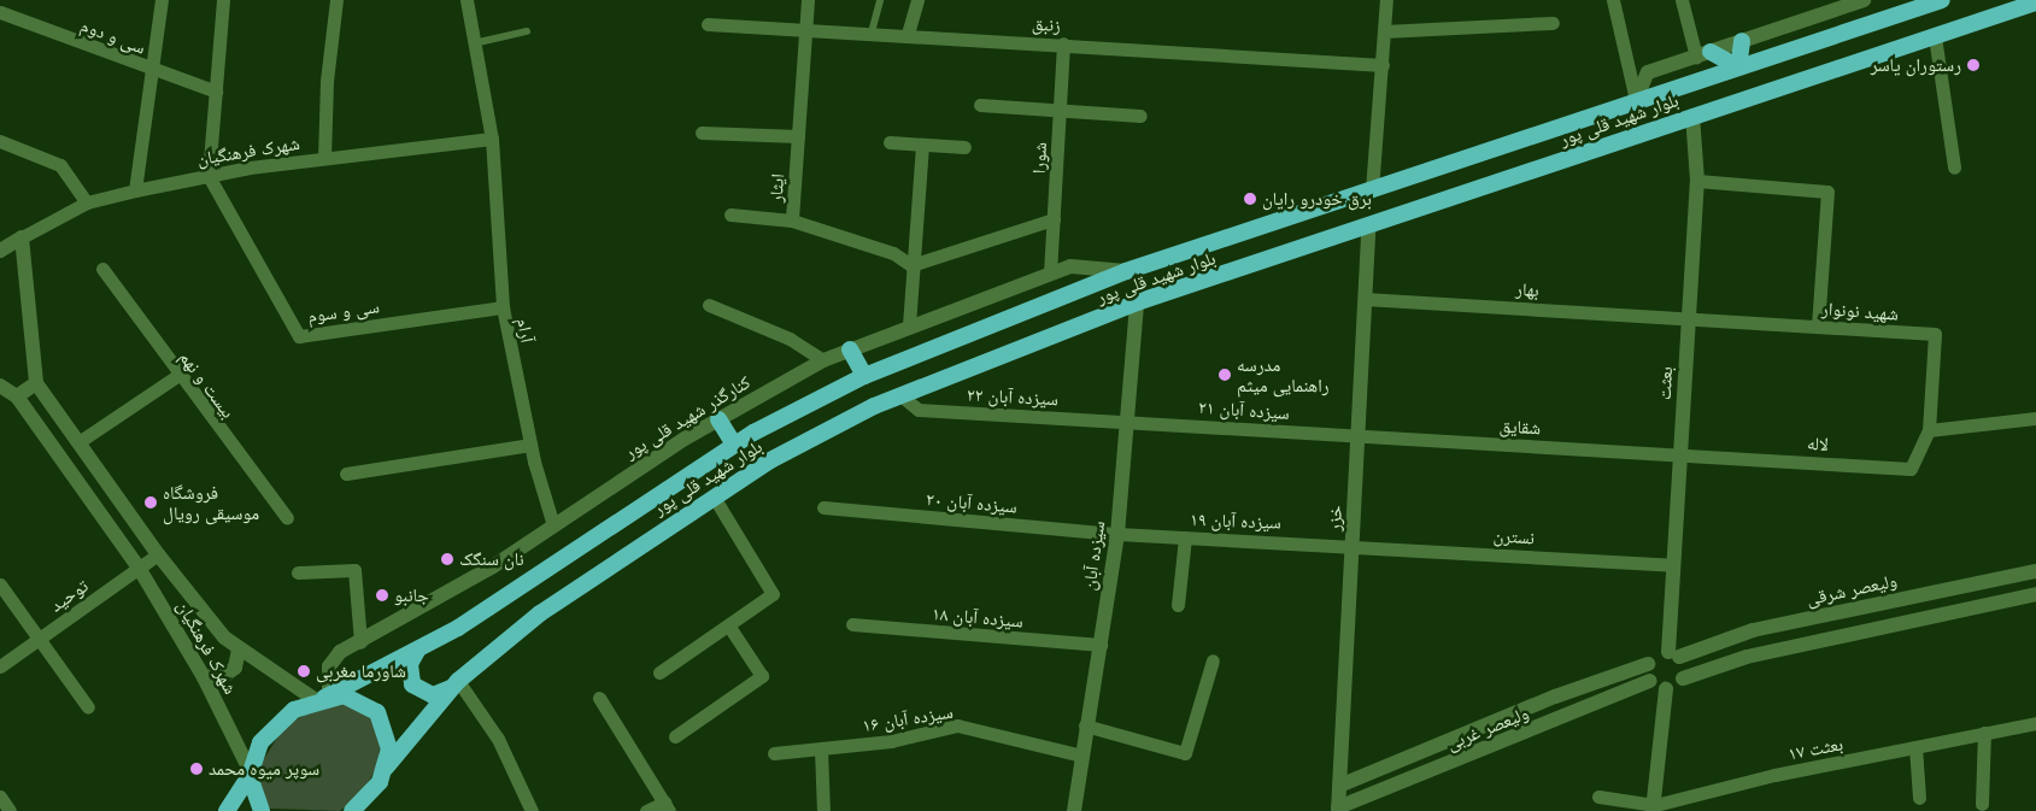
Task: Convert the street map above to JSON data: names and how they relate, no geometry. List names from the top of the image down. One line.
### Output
{"streets":{"highway":["بلوار شهید قلی پور"],"street":["زنبق","سی و دوم","شهرک فرهنگیان","شورا","ایثار","بهار","سی و سوم","شهید نونوار","آرام","بعثت","بیست و نهم","سیزده آبان ۲۲","سیزده آبان ۲۱","کنارگذر شهید قلی پور","شقایق","لاله","سیزده آبان ۲۰","خزر","سیزده آبان ۱۹","نسترن","سیزده آبان","ولیعصر شرقی","توحید","سیزده آبان ۱۸","سیزده آبان ۱۶","ولیعصر غربی","بعثت ۱۷"]},"crossings":[["زنبق","شورا"],["زنبق","ایثار"],["بلوار شهید قلی پور","شهرک فرهنگیان"],["بلوار شهید قلی پور","بعثت"],["بلوار شهید قلی پور","سیزده آبان ۲۲"],["بلوار شهید قلی پور","کنارگذر شهید قلی پور"],["بلوار شهید قلی پور","خزر"],["بلوار شهید قلی پور","سیزده آبان"],["شهرک فرهنگیان","سی و سوم"],["شهرک فرهنگیان","آرام"],["شهرک فرهنگیان","کنارگذر شهید قلی پور"],["شهرک فرهنگیان","توحید"],["شورا","کنارگذر شهید قلی پور"],["بهار","شهید نونوار"],["بهار","بعثت"],["بهار","خزر"],["سی و سوم","آرام"],["شهید نونوار","بعثت"],["شهید نونوار","لاله"],["آرام","کنارگذر شهید قلی پور"],["بعثت","شقایق"],["بعثت","لاله"],["بعثت","نسترن"],["بعثت","ولیعصر شرقی"],["سیزده آبان ۲۲","سیزده آبان ۲۱"],["سیزده آبان ۲۲","سیزده آبان"],["سیزده آبان ۲۱","شقایق"],["سیزده آبان ۲۱","خزر"],["سیزده آبان ۲۱","سیزده آبان"],["شقایق","لاله"],["شقایق","خزر"],["سیزده آبان ۲۰","سیزده آبان ۱۹"],["سیزده آبان ۲۰","سیزده آبان"],["خزر","سیزده آبان ۱۹"],["خزر","نسترن"],["خزر","ولیعصر غربی"],["سیزده آبان ۱۹","نسترن"],["سیزده آبان ۱۹","سیزده آبان"],["سیزده آبان","سیزده آبان ۱۸"],["سیزده آبان","سیزده آبان ۱۶"],["ولیعصر شرقی","ولیعصر غربی"]],"places":["رستوران یاسر","برق خودرو رایان","مدرسه راهنمایی میثم","فروشگاه موسیقی رویال","نان سنگک","جانبو","شاورما مغربی","سوپر میوه محمد"]}
